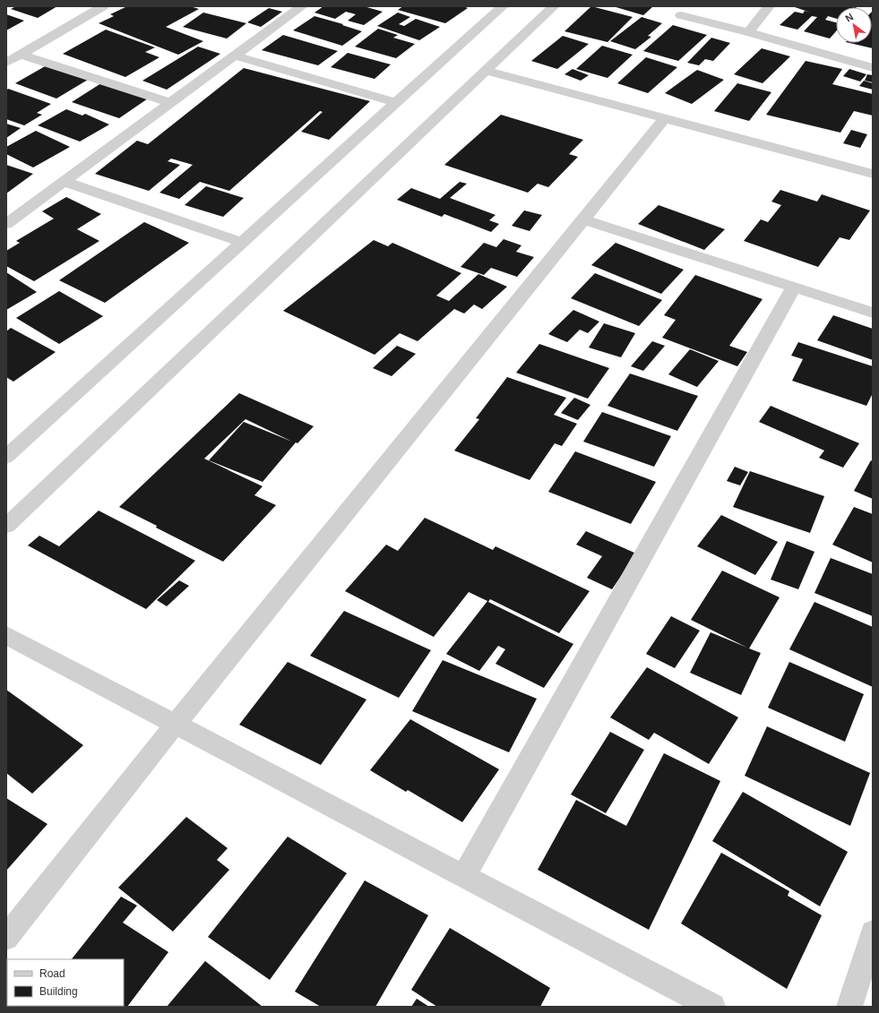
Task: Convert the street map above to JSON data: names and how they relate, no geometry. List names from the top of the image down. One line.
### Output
{"legend":["Road","Building"],"north":"top left"}
